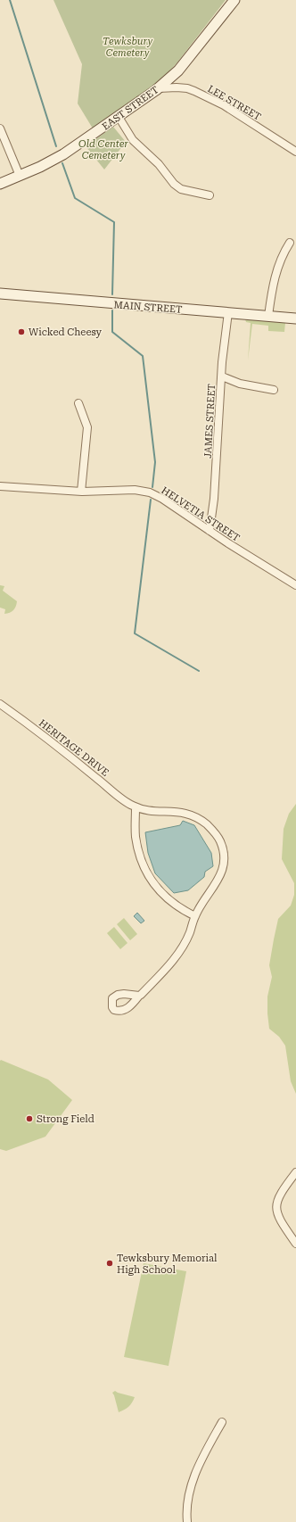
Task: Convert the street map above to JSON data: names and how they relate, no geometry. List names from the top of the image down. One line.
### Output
{"streets":{"main road":["EAST STREET","MAIN STREET"],"street":["LEE STREET","JAMES STREET","HELVETIA STREET","HERITAGE DRIVE"]},"crossings":[["LEE STREET","EAST STREET"],["MAIN STREET","JAMES STREET"],["JAMES STREET","HELVETIA STREET"]],"parks":["Tewksbury Cemetery","Old Center Cemetery"],"places":["Wicked Cheesy","Strong Field","Tewksbury Memorial High School"]}
